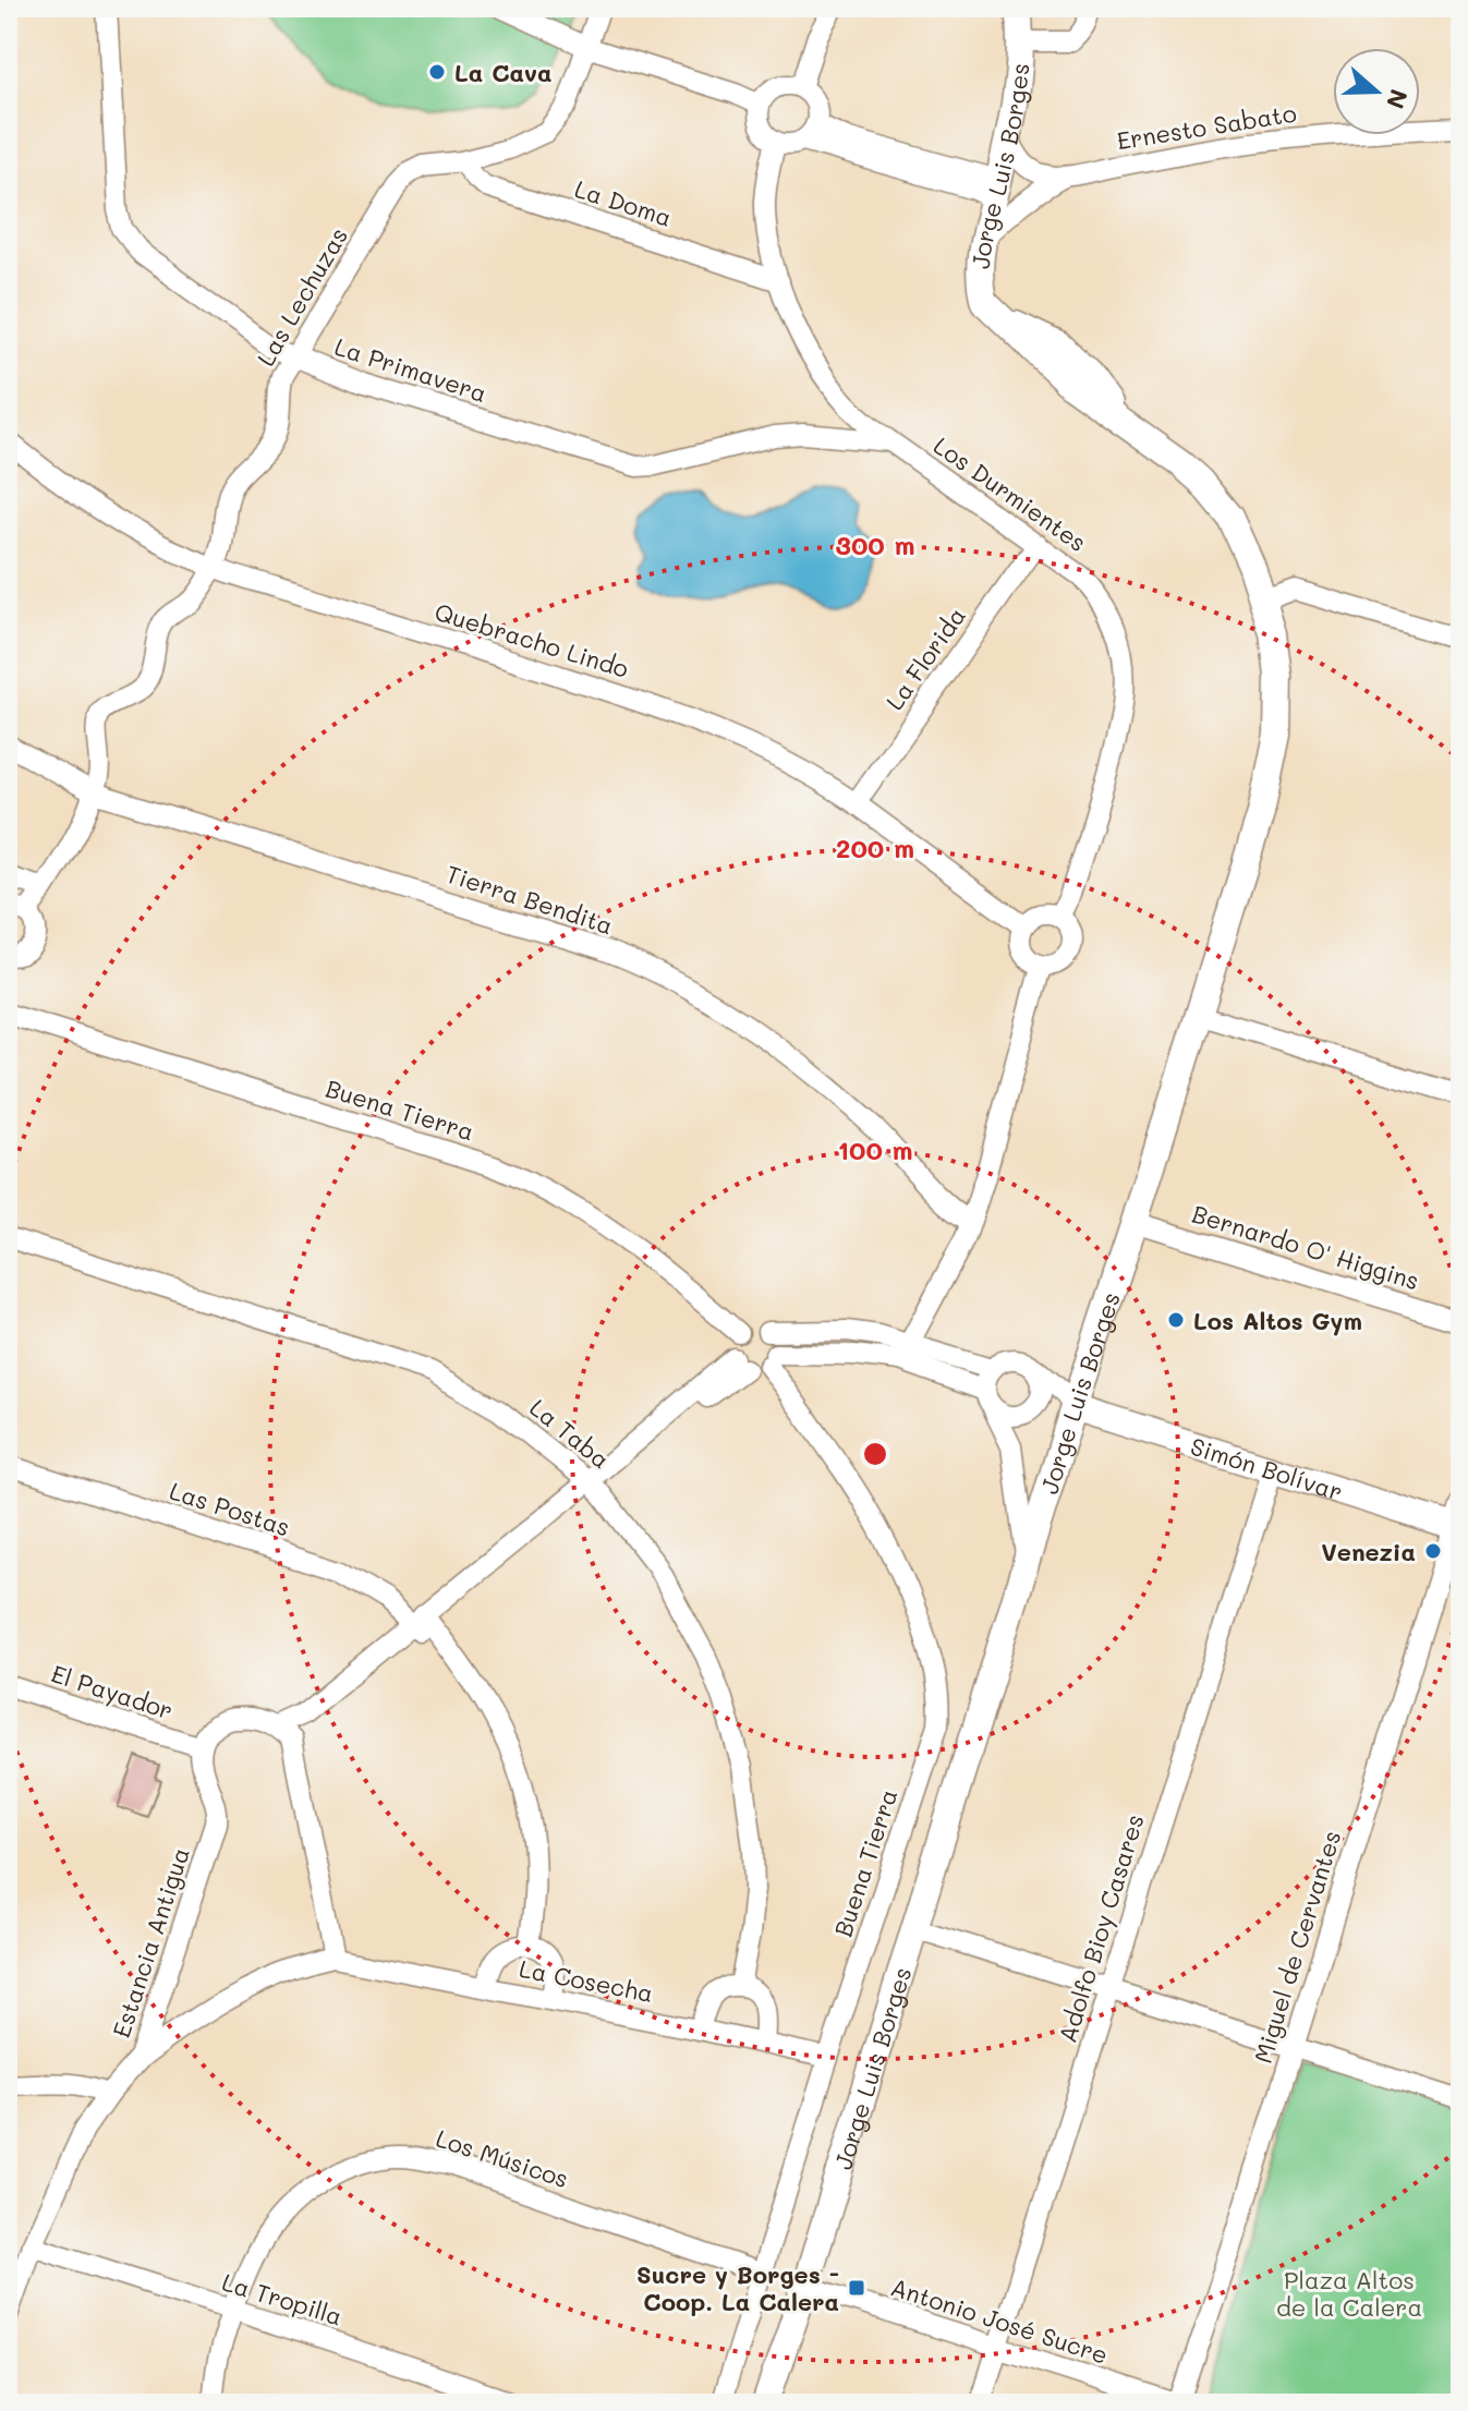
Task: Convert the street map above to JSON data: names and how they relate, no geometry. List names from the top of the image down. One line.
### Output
{"streets":{"street":["Ernesto Sabato","Jorge Luis Borges","La Doma","Las Lechuzas","La Primavera","Los Durmientes","Quebracho Lindo","La Florida","Tierra Bendita","Buena Tierra","Bernardo O' Higgins","La Taba","Simón Bolívar","Las Postas","El Payador","Adolfo Bioy Casares","Estancia Antigua","Miguel de Cervantes","La Cosecha","Los Músicos","La Tropilla","Antonio José Sucre"]},"crossings":[["Ernesto Sabato","Jorge Luis Borges"],["Jorge Luis Borges","Bernardo O' Higgins"],["Jorge Luis Borges","Simón Bolívar"],["Jorge Luis Borges","Antonio José Sucre"],["La Doma","Las Lechuzas"],["La Doma","Los Durmientes"],["Las Lechuzas","La Primavera"],["Las Lechuzas","Quebracho Lindo"],["Las Lechuzas","Tierra Bendita"],["La Primavera","Los Durmientes"],["Los Durmientes","Quebracho Lindo"],["Los Durmientes","La Florida"],["Quebracho Lindo","La Florida"],["Buena Tierra","La Cosecha"],["Buena Tierra","Los Músicos"],["Simón Bolívar","Adolfo Bioy Casares"],["Simón Bolívar","Miguel de Cervantes"],["El Payador","Estancia Antigua"],["Adolfo Bioy Casares","Antonio José Sucre"],["Estancia Antigua","La Cosecha"],["Estancia Antigua","La Tropilla"],["Miguel de Cervantes","Antonio José Sucre"],["Los Músicos","La Tropilla"]],"parks":["Plaza Altos de la Calera"],"places":{"other":["La Cava","Los Altos Gym","Venezia"],"transit":["Sucre y Borges - Coop. La Calera"]},"north":"right","rings":["300 m","200 m","100 m"]}
